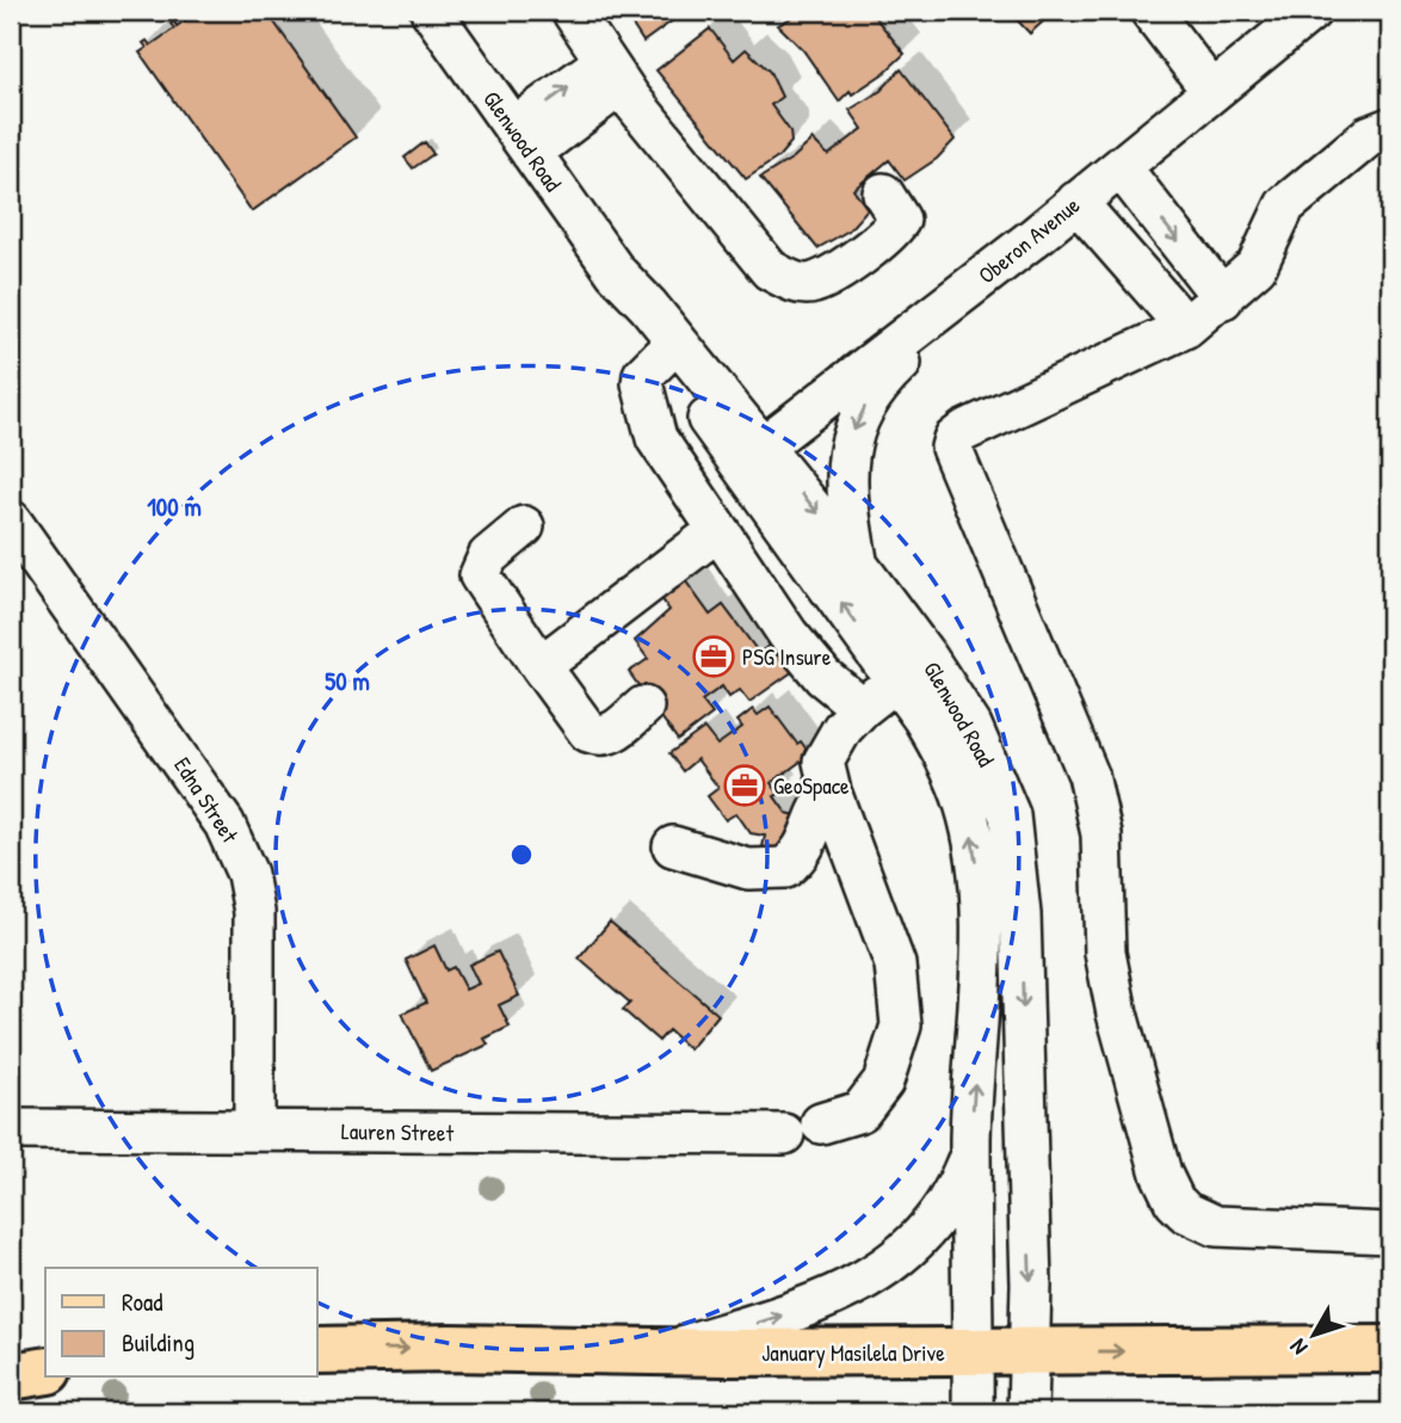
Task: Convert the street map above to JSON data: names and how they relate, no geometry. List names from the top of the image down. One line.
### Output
{"streets":{"main road":["January Masilela Drive"],"street":["Glenwood Road","Oberon Avenue","Edna Street","Lauren Street"]},"crossings":[["Glenwood Road","Oberon Avenue"],["Glenwood Road","January Masilela Drive"],["Edna Street","Lauren Street"]],"one_way":["January Masilela Drive"],"places":{"office":["PSG Insure","GeoSpace"]},"legend":["Road","Building"],"north":"bottom left","rings":["100 m","50 m"]}
